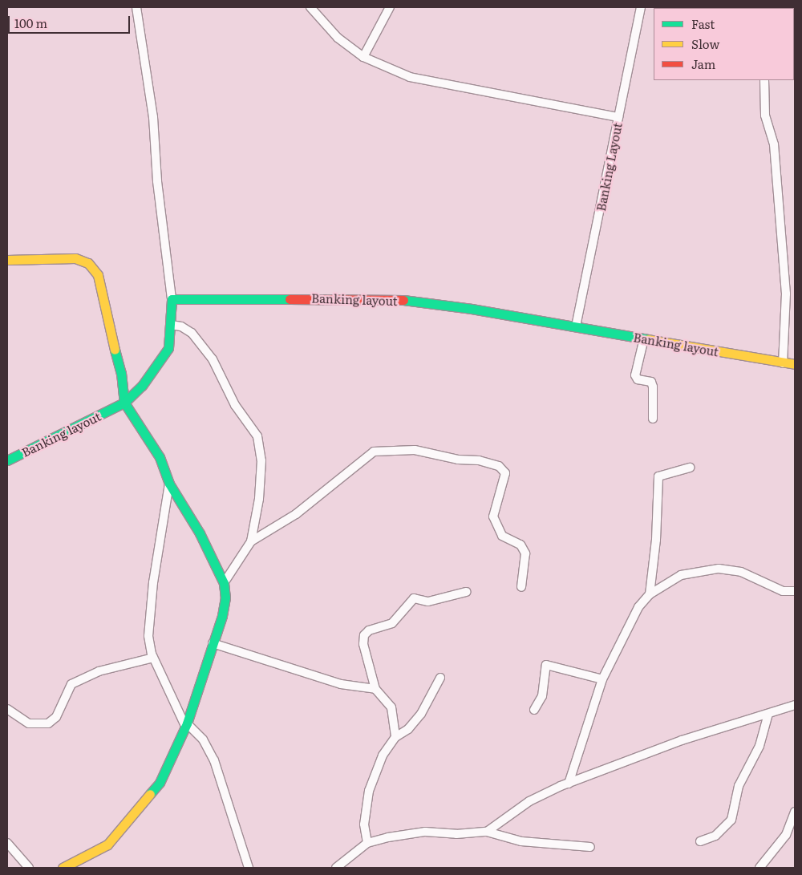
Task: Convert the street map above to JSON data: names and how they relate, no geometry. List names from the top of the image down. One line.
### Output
{"streets":{"street":["Banking Layout","Banking layout"]},"crossings":[["Banking Layout","Banking layout"]],"legend":["Fast","Slow","Jam"],"scale_bar":"100 m"}
